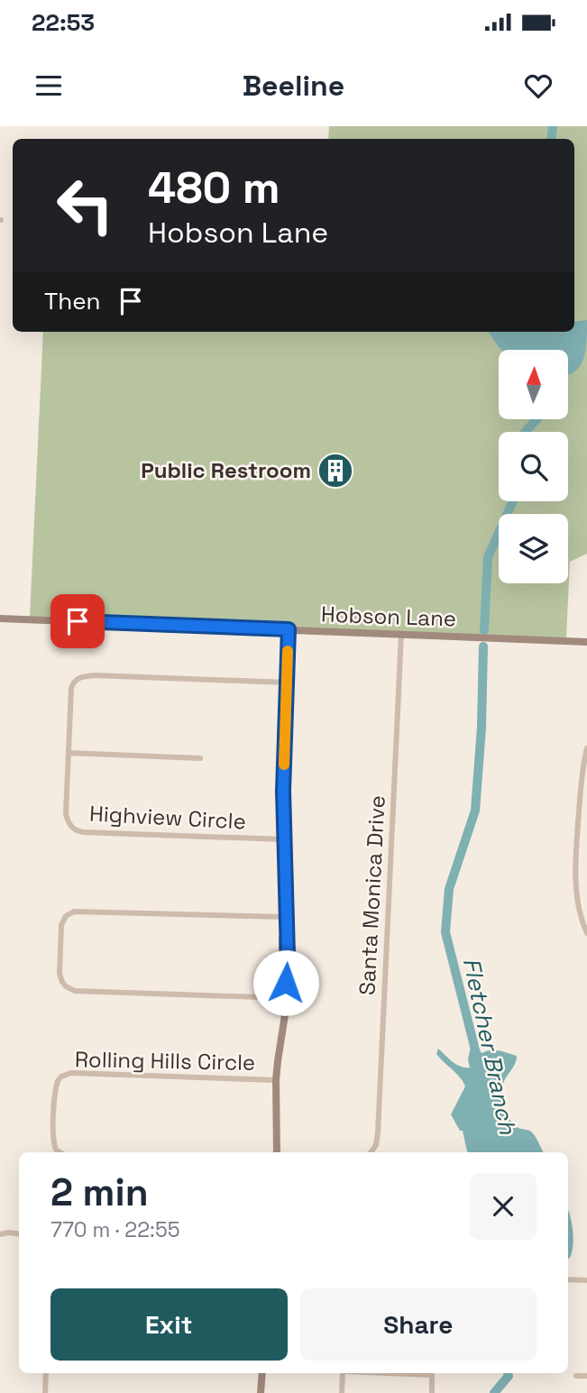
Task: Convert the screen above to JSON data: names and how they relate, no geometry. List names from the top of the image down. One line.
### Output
{"streets":{"street":["Hobson Lane","Highview Circle","Santa Monica Drive","Rolling Hills Circle"]},"crossings":[["Hobson Lane","Santa Monica Drive"]],"water":["Fletcher Branch"],"places":{"building":["Public Restroom"]},"north":"top","page":{"status":"22:53","header":"Beeline","turn":["480 m","Hobson Lane"],"then":"Then","heading":["2 min","770 m · 22:55"],"buttons":["Exit","Share"]}}
